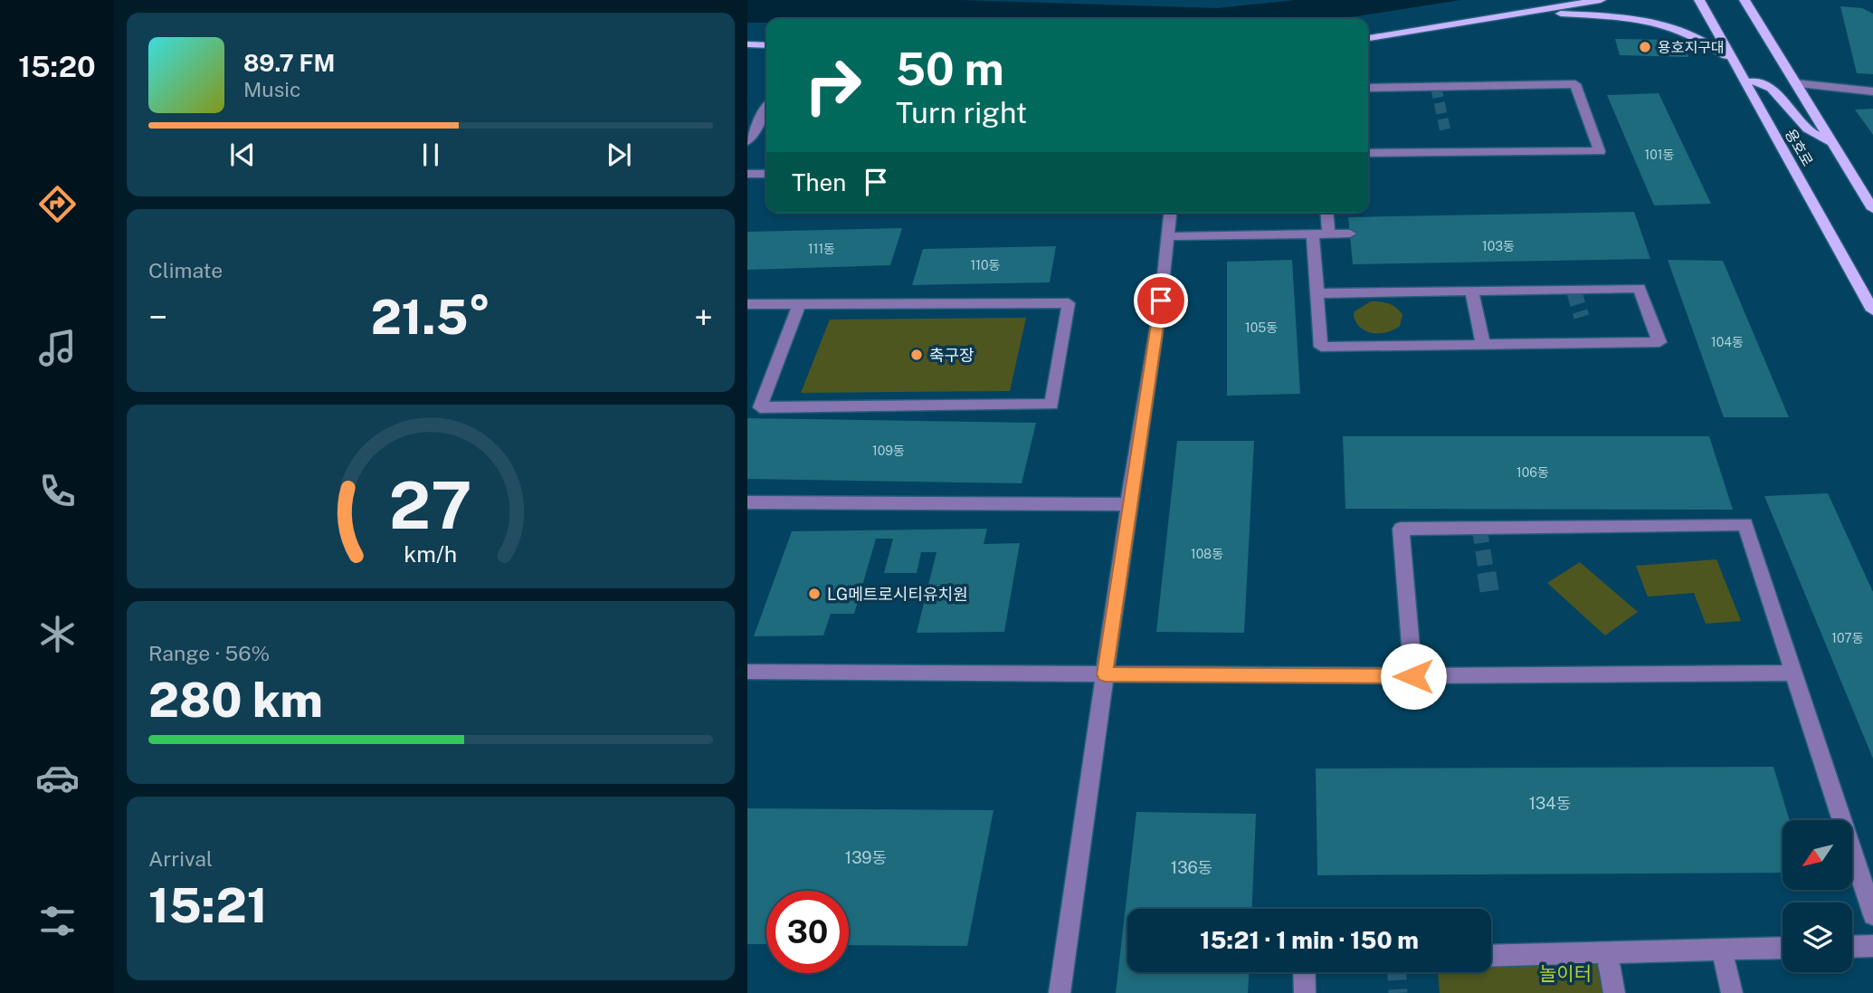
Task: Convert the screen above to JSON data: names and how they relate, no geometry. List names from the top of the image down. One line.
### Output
{"streets":{"main road":["용호로"]},"parks":["놀이터"],"places":["용호지구대","축구장","LG메트로시티유치원"],"house_numbers":["101동","103동","111동","110동","105동","104동","109동","106동","108동","107동","134동","139동","136동"],"north":"bottom left","page":{"tabs":"15:20","turn":["50 m","Turn right"],"song":["89.7 FM","Music"],"then":"Then","tile":["Climate",["Range · 56%","280 km"],["Arrival","15:21"]],"heat":["−","21.5°","+"],"limit":"30","trip":"15:21 · 1 min · 150 m","gauge":["27","km/h"]}}
